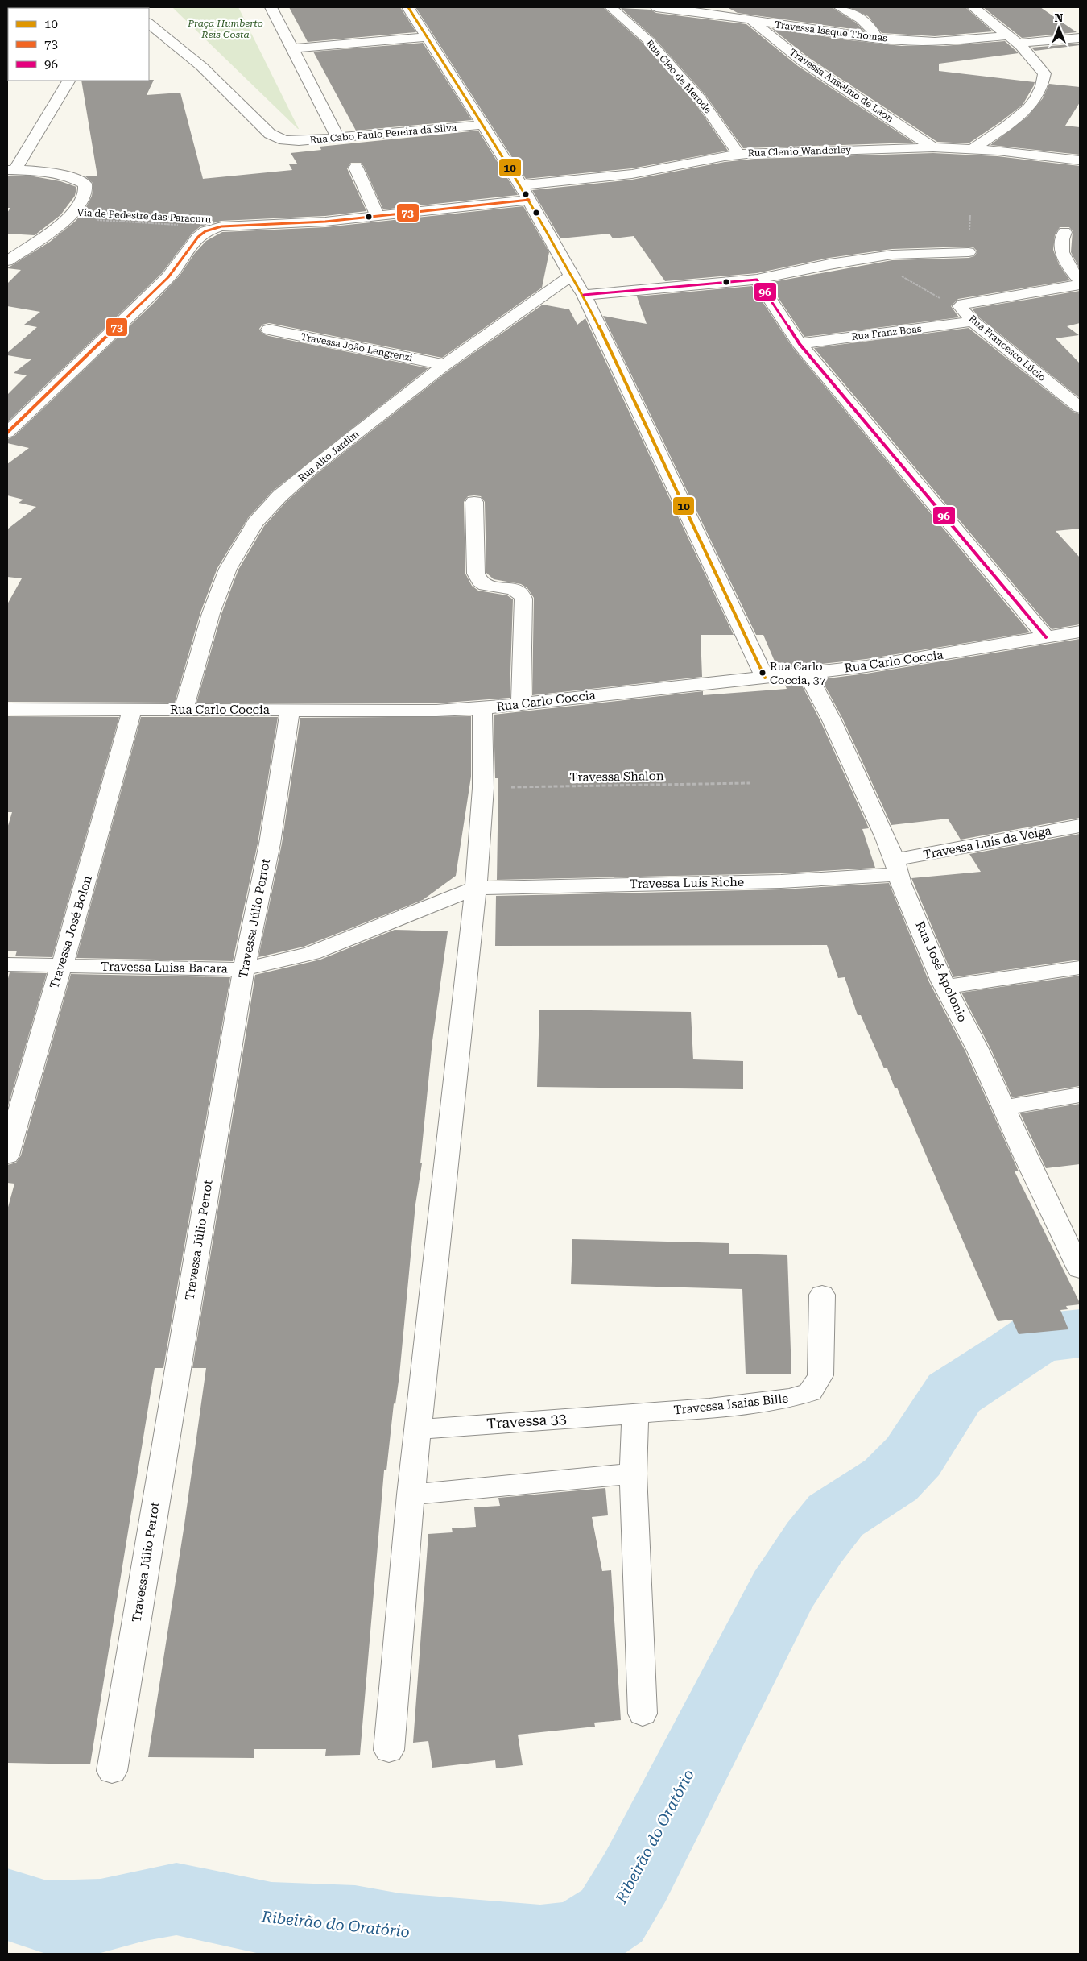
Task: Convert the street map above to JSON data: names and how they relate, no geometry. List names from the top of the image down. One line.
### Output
{"streets":{"street":["Travessa Isaque Thomas","Rua Cleo de Merode","Travessa Anselmo de Laon","Rua Cabo Paulo Pereira da Silva","Rua Clenio Wanderley","Rua Franz Boas","Travessa João Lengrenzi","Rua Francesco Lúcio","Rua Alto Jardim","Rua Carlo Coccia","Travessa Luís da Veiga","Travessa Luís Riche","Travessa Júlio Perrot","Travessa José Bolon","Travessa Luisa Bacara","Rua José Apolonio","Travessa Isaias Bille","Travessa 33"],"path":["Via de Pedestre das Paracuru","Travessa Shalon"]},"crossings":[["Travessa Isaque Thomas","Travessa Anselmo de Laon"],["Rua Cleo de Merode","Rua Clenio Wanderley"],["Travessa Anselmo de Laon","Rua Clenio Wanderley"],["Rua Franz Boas","Rua Francesco Lúcio"],["Travessa João Lengrenzi","Rua Alto Jardim"],["Rua Alto Jardim","Rua Carlo Coccia"],["Rua Carlo Coccia","Travessa Júlio Perrot"],["Rua Carlo Coccia","Travessa José Bolon"],["Rua Carlo Coccia","Rua José Apolonio"],["Travessa Luís da Veiga","Travessa Luís Riche"],["Travessa Luís da Veiga","Rua José Apolonio"],["Travessa Luís Riche","Travessa Luisa Bacara"],["Travessa Luís Riche","Rua José Apolonio"],["Travessa Júlio Perrot","Travessa Luisa Bacara"],["Travessa José Bolon","Travessa Luisa Bacara"],["Travessa Isaias Bille","Travessa 33"]],"water":["Ribeirão do Oratório"],"parks":["Praça Humberto Reis Costa"],"places":["Rua Carlo Coccia, 37"],"lines":["transit line 10","transit line 73","transit line 96"],"legend":["10","73","96"],"north":"top"}
